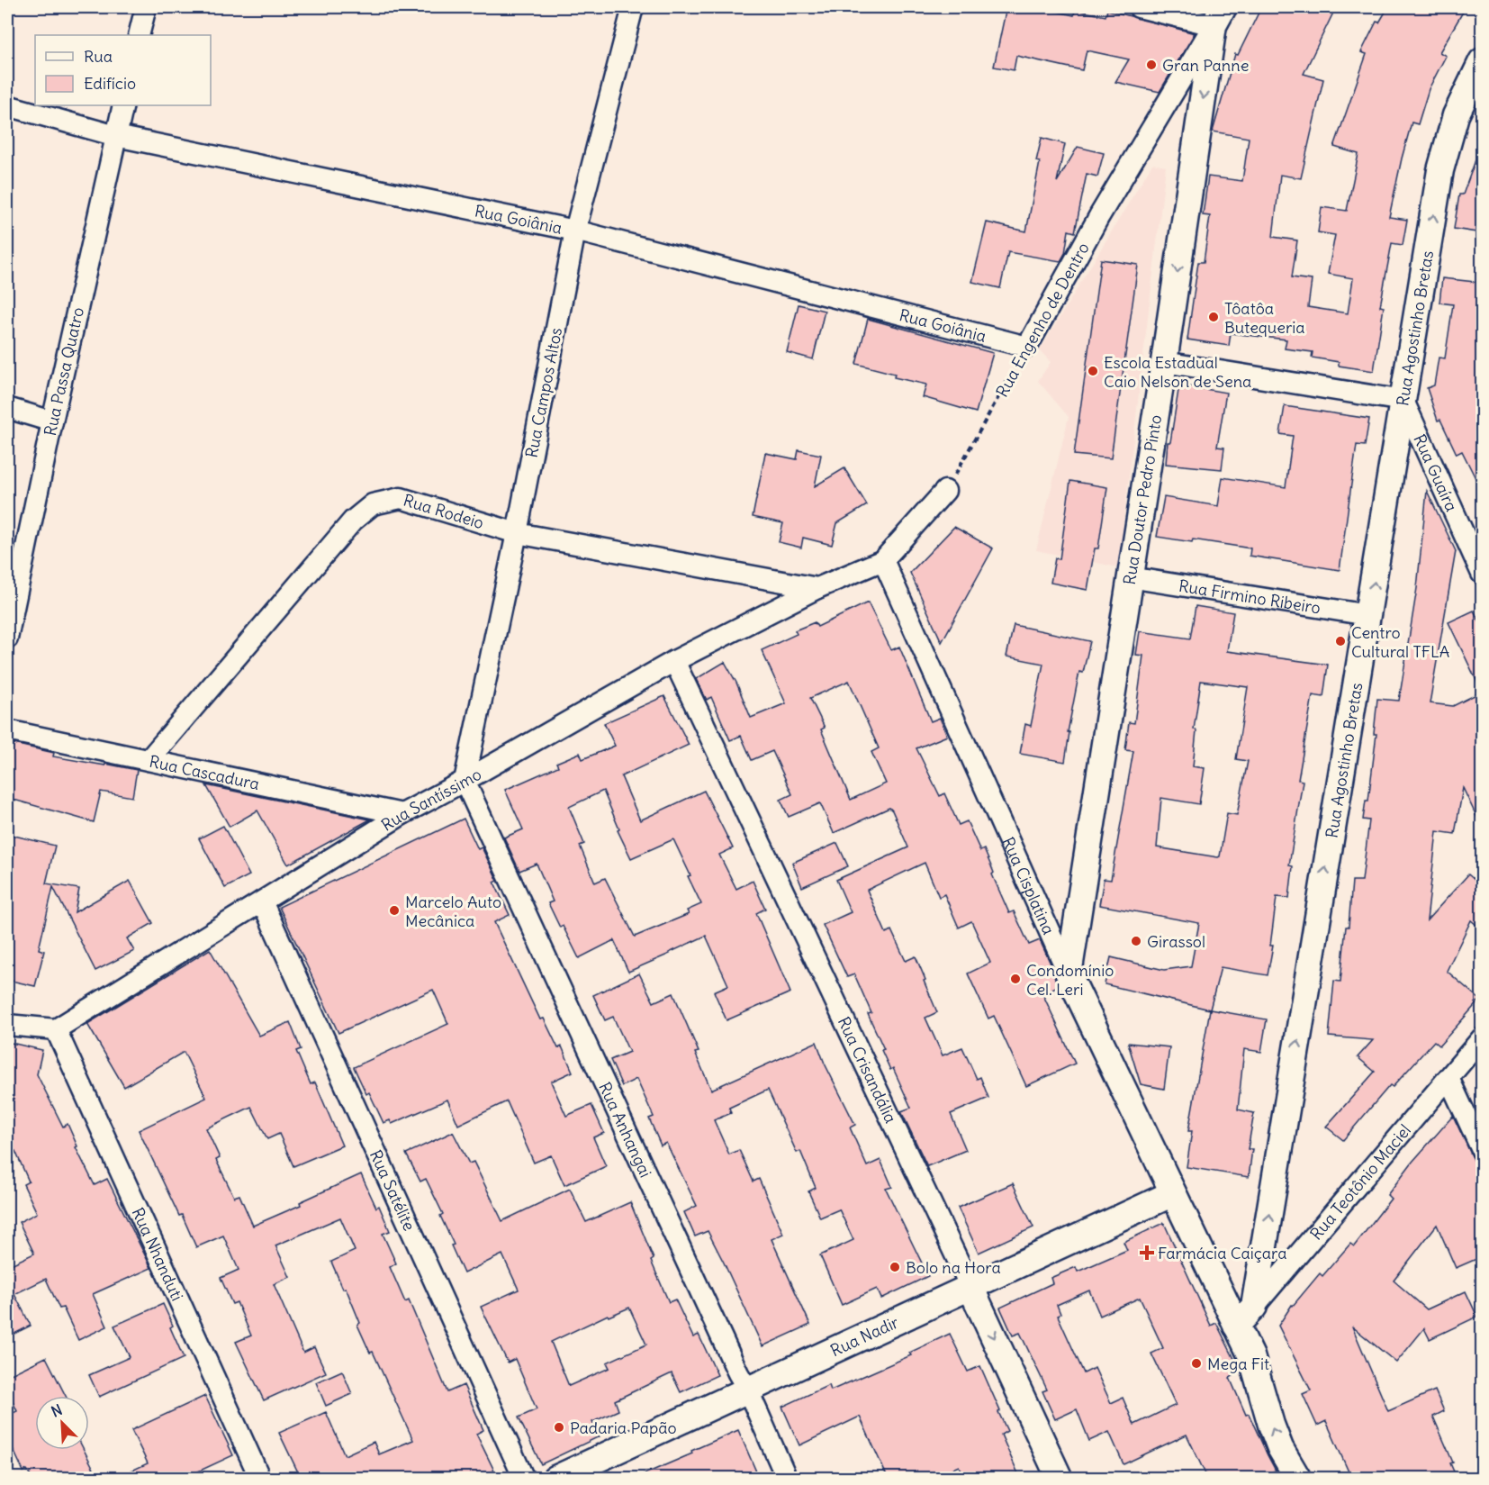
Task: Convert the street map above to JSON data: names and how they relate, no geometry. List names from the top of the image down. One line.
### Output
{"streets":{"street":["Rua Goiânia","Rua Engenho de Dentro","Rua Agostinho Bretas","Rua Passa Quatro","Rua Campos Altos","Rua Guaíra","Rua Doutor Pedro Pinto","Rua Rodeio","Rua Firmino Ribeiro","Rua Cascadura","Rua Santíssimo","Rua Cisplatina","Rua Crisandália","Rua Anhangai","Rua Teotônio Maciel","Rua Satélite","Rua Nhanduti","Rua Nadir"]},"crossings":[["Rua Goiânia","Rua Engenho de Dentro"],["Rua Goiânia","Rua Passa Quatro"],["Rua Goiânia","Rua Campos Altos"],["Rua Engenho de Dentro","Rua Doutor Pedro Pinto"],["Rua Agostinho Bretas","Rua Guaíra"],["Rua Agostinho Bretas","Rua Firmino Ribeiro"],["Rua Agostinho Bretas","Rua Teotônio Maciel"],["Rua Campos Altos","Rua Rodeio"],["Rua Campos Altos","Rua Santíssimo"],["Rua Campos Altos","Rua Anhangai"],["Rua Doutor Pedro Pinto","Rua Firmino Ribeiro"],["Rua Doutor Pedro Pinto","Rua Cisplatina"],["Rua Rodeio","Rua Cascadura"],["Rua Rodeio","Rua Santíssimo"],["Rua Cascadura","Rua Santíssimo"],["Rua Santíssimo","Rua Crisandália"],["Rua Santíssimo","Rua Anhangai"],["Rua Santíssimo","Rua Satélite"],["Rua Santíssimo","Rua Nhanduti"],["Rua Cisplatina","Rua Teotônio Maciel"],["Rua Cisplatina","Rua Nadir"],["Rua Crisandália","Rua Nadir"],["Rua Anhangai","Rua Nadir"]],"one_way":["Rua Agostinho Bretas","Rua Doutor Pedro Pinto"],"places":{"other":["Gran Panne","Tôatôa Butequeria","Escola Estadual Caio Nelson de Sena","Centro Cultural TFLA","Marcelo Auto Mecânica","Girassol","Condomínio Cel. Leri","Bolo na Hora","Mega Fit","Padaria Papão"],"health":["Farmácia Caiçara"]},"legend":["Rua","Edifício"],"north":"top left"}
